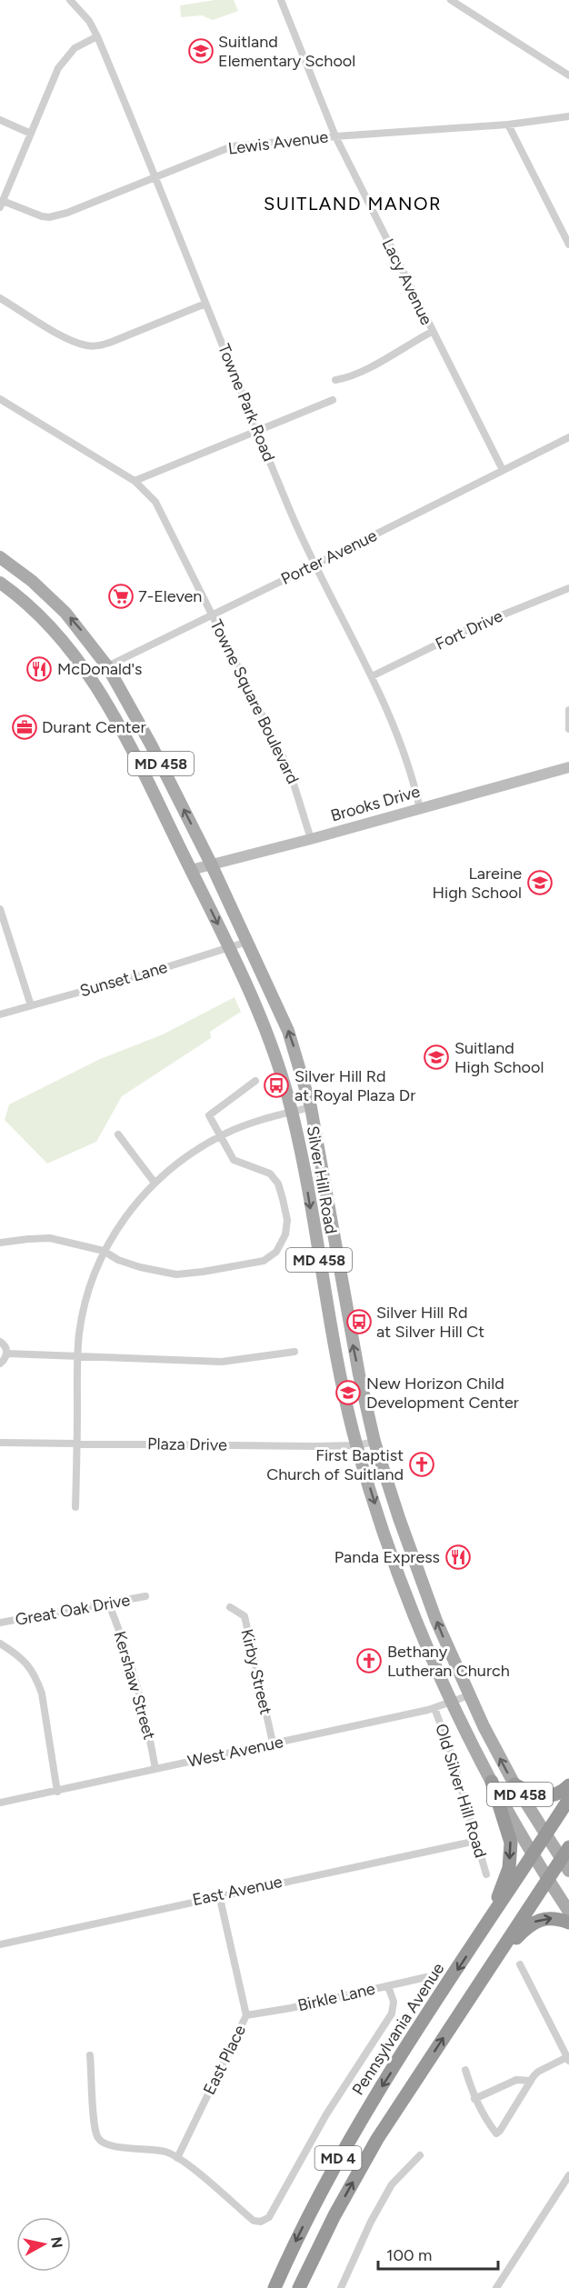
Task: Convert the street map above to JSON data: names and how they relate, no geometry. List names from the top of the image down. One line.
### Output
{"streets":{"highway":["Pennsylvania Avenue","MD 4"],"main road":["MD 458","Silver Hill Road"],"street":["Lewis Avenue","Lacy Avenue","Towne Park Road","Porter Avenue","Fort Drive","Towne Square Boulevard","Brooks Drive","Sunset Lane","Plaza Drive","Great Oak Drive","Kirby Street","Kershaw Street","West Avenue","Old Silver Hill Road","East Avenue","Birkle Lane","East Place"]},"crossings":[["Lewis Avenue","Lacy Avenue"],["Lewis Avenue","Towne Park Road"],["Lacy Avenue","Porter Avenue"],["Towne Park Road","Porter Avenue"],["Towne Park Road","Fort Drive"],["Towne Park Road","Brooks Drive"],["Porter Avenue","Towne Square Boulevard"],["Porter Avenue","Silver Hill Road"],["Towne Square Boulevard","Brooks Drive"],["Brooks Drive","Silver Hill Road"],["Sunset Lane","Silver Hill Road"],["Silver Hill Road","Plaza Drive"],["Silver Hill Road","West Avenue"],["Silver Hill Road","Pennsylvania Avenue"],["Silver Hill Road","MD 4"],["Great Oak Drive","Kershaw Street"],["Kirby Street","West Avenue"],["Kershaw Street","West Avenue"],["West Avenue","Old Silver Hill Road"],["Old Silver Hill Road","East Avenue"],["East Avenue","East Place"],["Birkle Lane","East Place"]],"districts":["SUITLAND MANOR"],"places":{"school or university":["Suitland Elementary School","Lareine High School","Suitland High School","New Horizon Child Development Center"],"supermarket":["7-Eleven"],"restaurant":["McDonald's","Panda Express"],"office":["Durant Center"],"bus stop":["Silver Hill Rd at Royal Plaza Dr","Silver Hill Rd at Silver Hill Ct"],"church":["First Baptist Church of Suitland","Bethany Lutheran Church"]},"scale_bar":"100 m","north":"right"}
